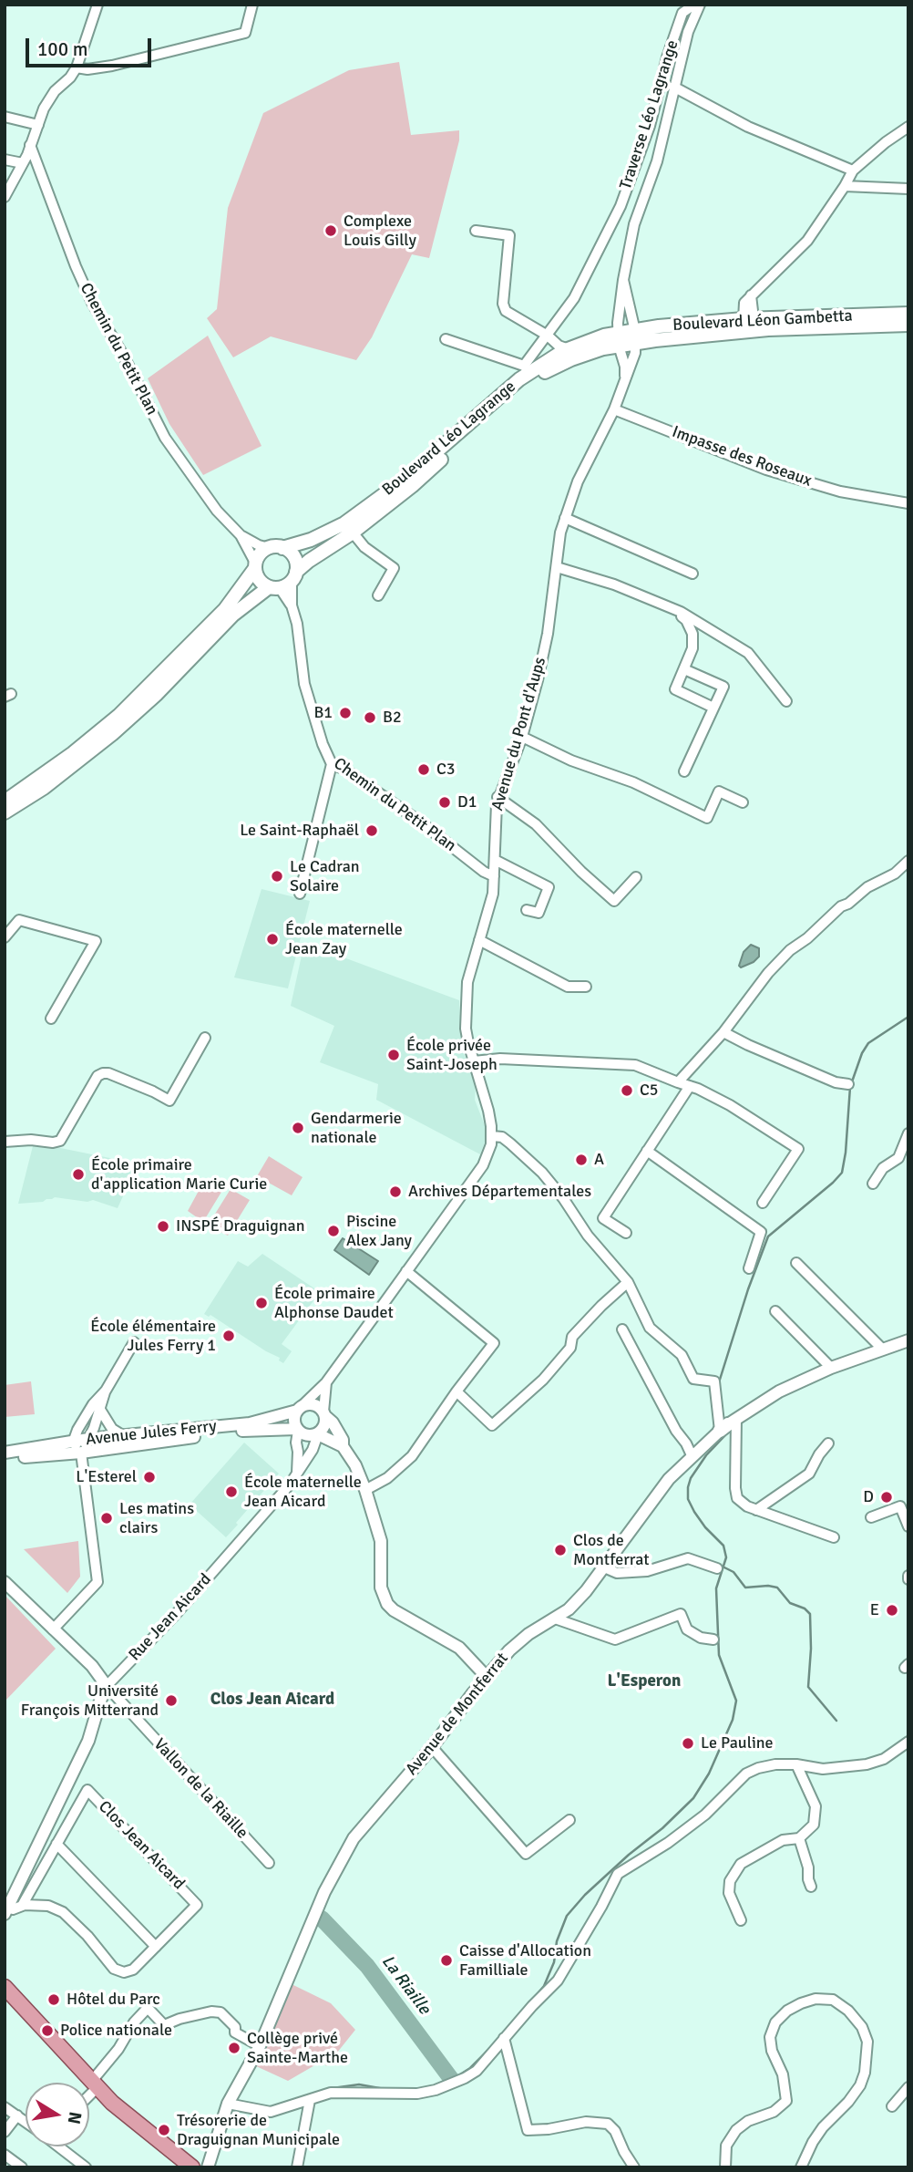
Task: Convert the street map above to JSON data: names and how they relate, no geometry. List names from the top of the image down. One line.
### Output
{"streets":{"main road":["Boulevard Léon Gambetta","Boulevard Léo Lagrange"],"street":["Traverse Léo Lagrange","Chemin du Petit Plan","Impasse des Roseaux","Avenue du Pont d'Aups","Avenue Jules Ferry","Rue Jean Aicard","Avenue de Montferrat","Vallon de la Riaille","Clos Jean Aicard"]},"crossings":[["Traverse Léo Lagrange","Boulevard Léo Lagrange"],["Traverse Léo Lagrange","Avenue du Pont d'Aups"],["Boulevard Léon Gambetta","Boulevard Léo Lagrange"],["Boulevard Léon Gambetta","Avenue du Pont d'Aups"],["Chemin du Petit Plan","Boulevard Léo Lagrange"],["Chemin du Petit Plan","Avenue du Pont d'Aups"],["Boulevard Léo Lagrange","Avenue du Pont d'Aups"],["Impasse des Roseaux","Avenue du Pont d'Aups"],["Avenue Jules Ferry","Rue Jean Aicard"],["Rue Jean Aicard","Vallon de la Riaille"],["Rue Jean Aicard","Clos Jean Aicard"]],"districts":["L'Esperon","Clos Jean Aicard"],"water":["La Riaille"],"places":["Complexe Louis Gilly","B1","B2","C3","D1","Le Saint-Raphaël","Le Cadran Solaire","École maternelle Jean Zay","École privée Saint-Joseph","C5","Gendarmerie nationale","A","École primaire d'application Marie Curie","Archives Départementales","INSPÉ Draguignan","Piscine Alex Jany","École primaire Alphonse Daudet","École élémentaire Jules Ferry 1","L'Esterel","École maternelle Jean Aicard","D","Les matins clairs","Clos de Montferrat","E","Université François Mitterrand","Le Pauline","Caisse d'Allocation Familliale","Hôtel du Parc","Police nationale","Collège privé Sainte-Marthe","Trésorerie de Draguignan Municipale"],"scale_bar":"100 m","north":"right"}
